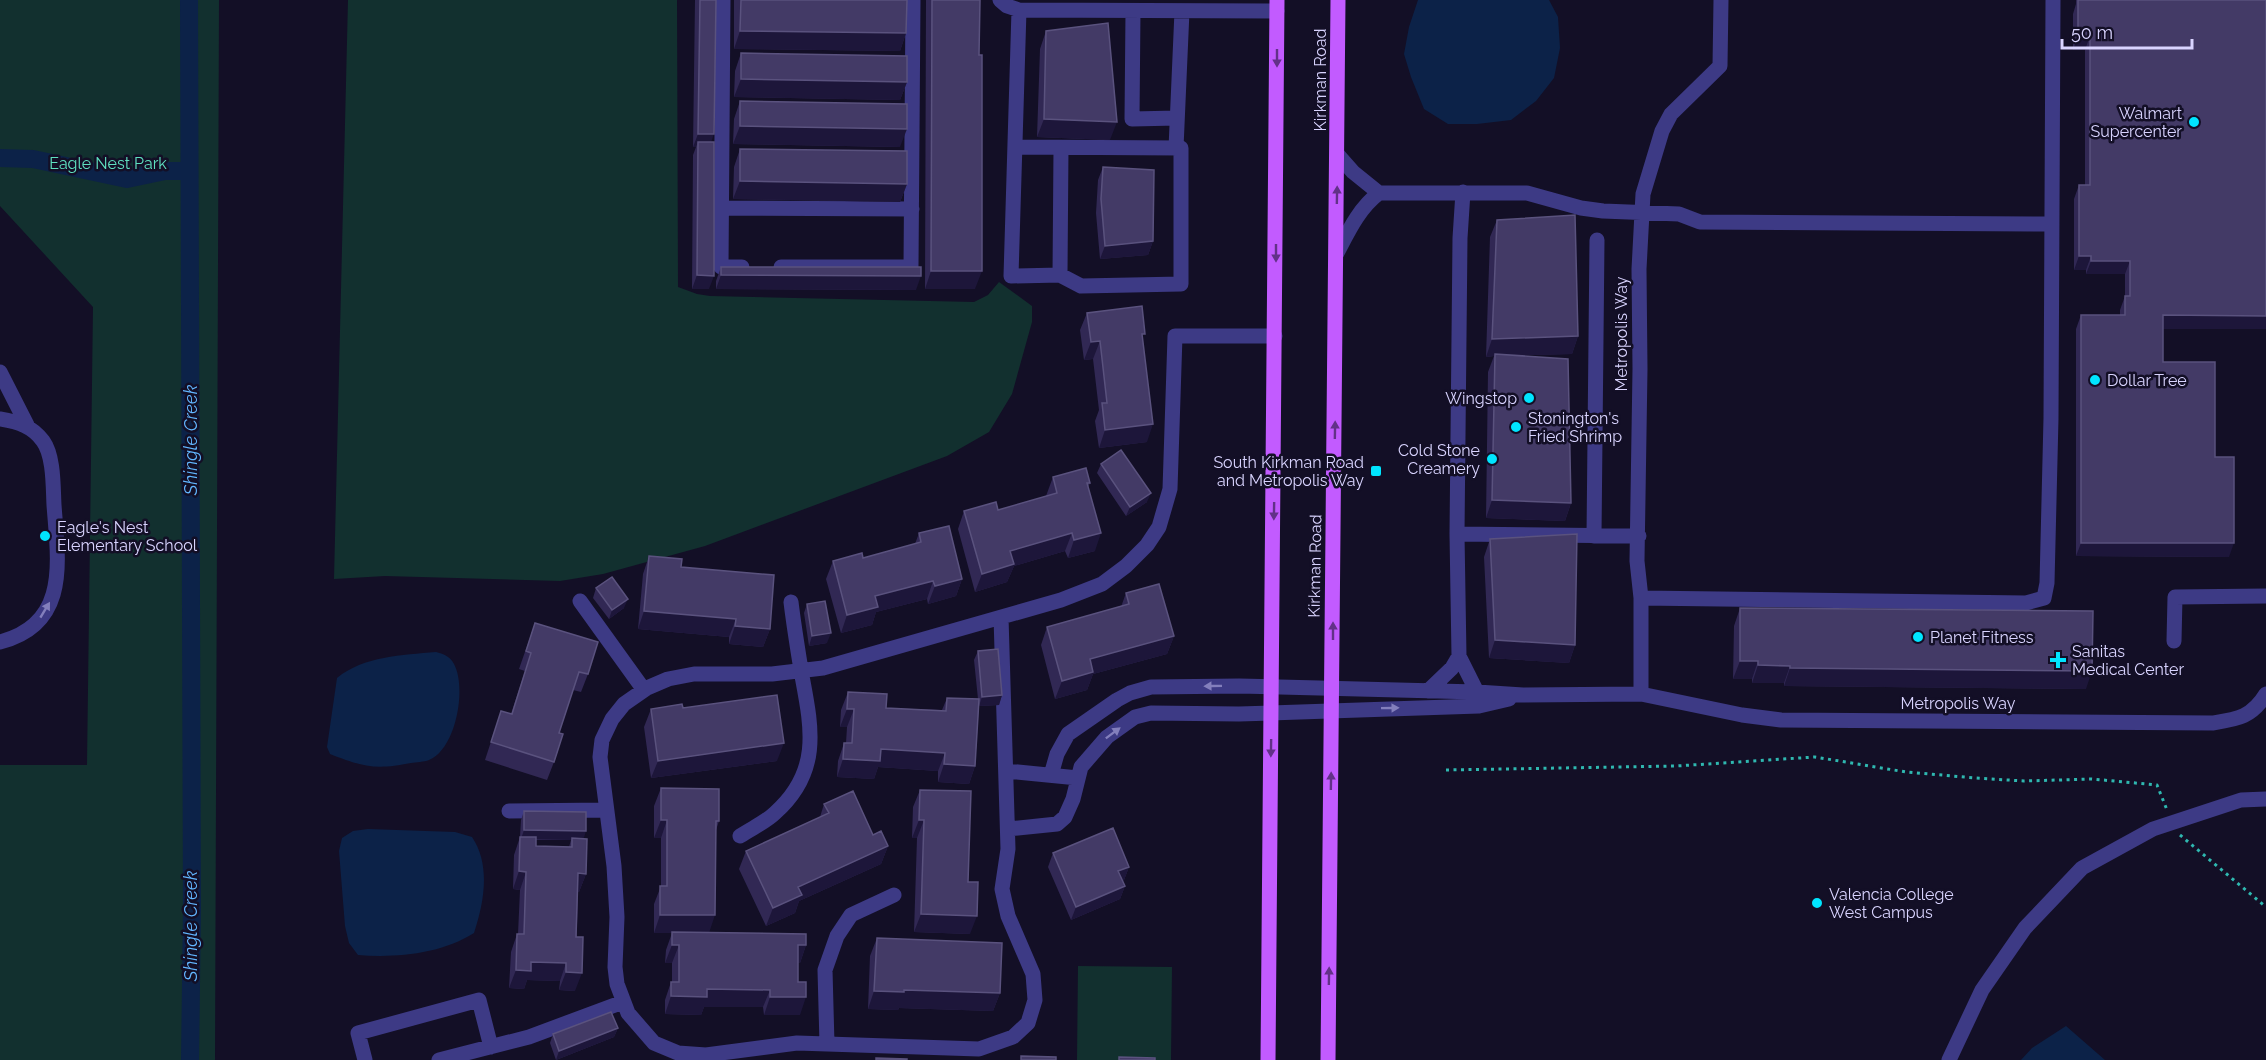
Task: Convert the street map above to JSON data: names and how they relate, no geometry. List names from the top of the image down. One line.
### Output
{"streets":{"main road":["Kirkman Road"],"street":["Metropolis Way"]},"water":["Shingle Creek"],"parks":["Eagle Nest Park"],"places":{"other":["Walmart Supercenter","Dollar Tree","Wingstop","Stonington's Fried Shrimp","Cold Stone Creamery","Eagle's Nest Elementary School","Planet Fitness","Valencia College West Campus"],"transit":["South Kirkman Road and Metropolis Way"],"health":["Sanitas Medical Center"]},"scale_bar":"50 m"}
